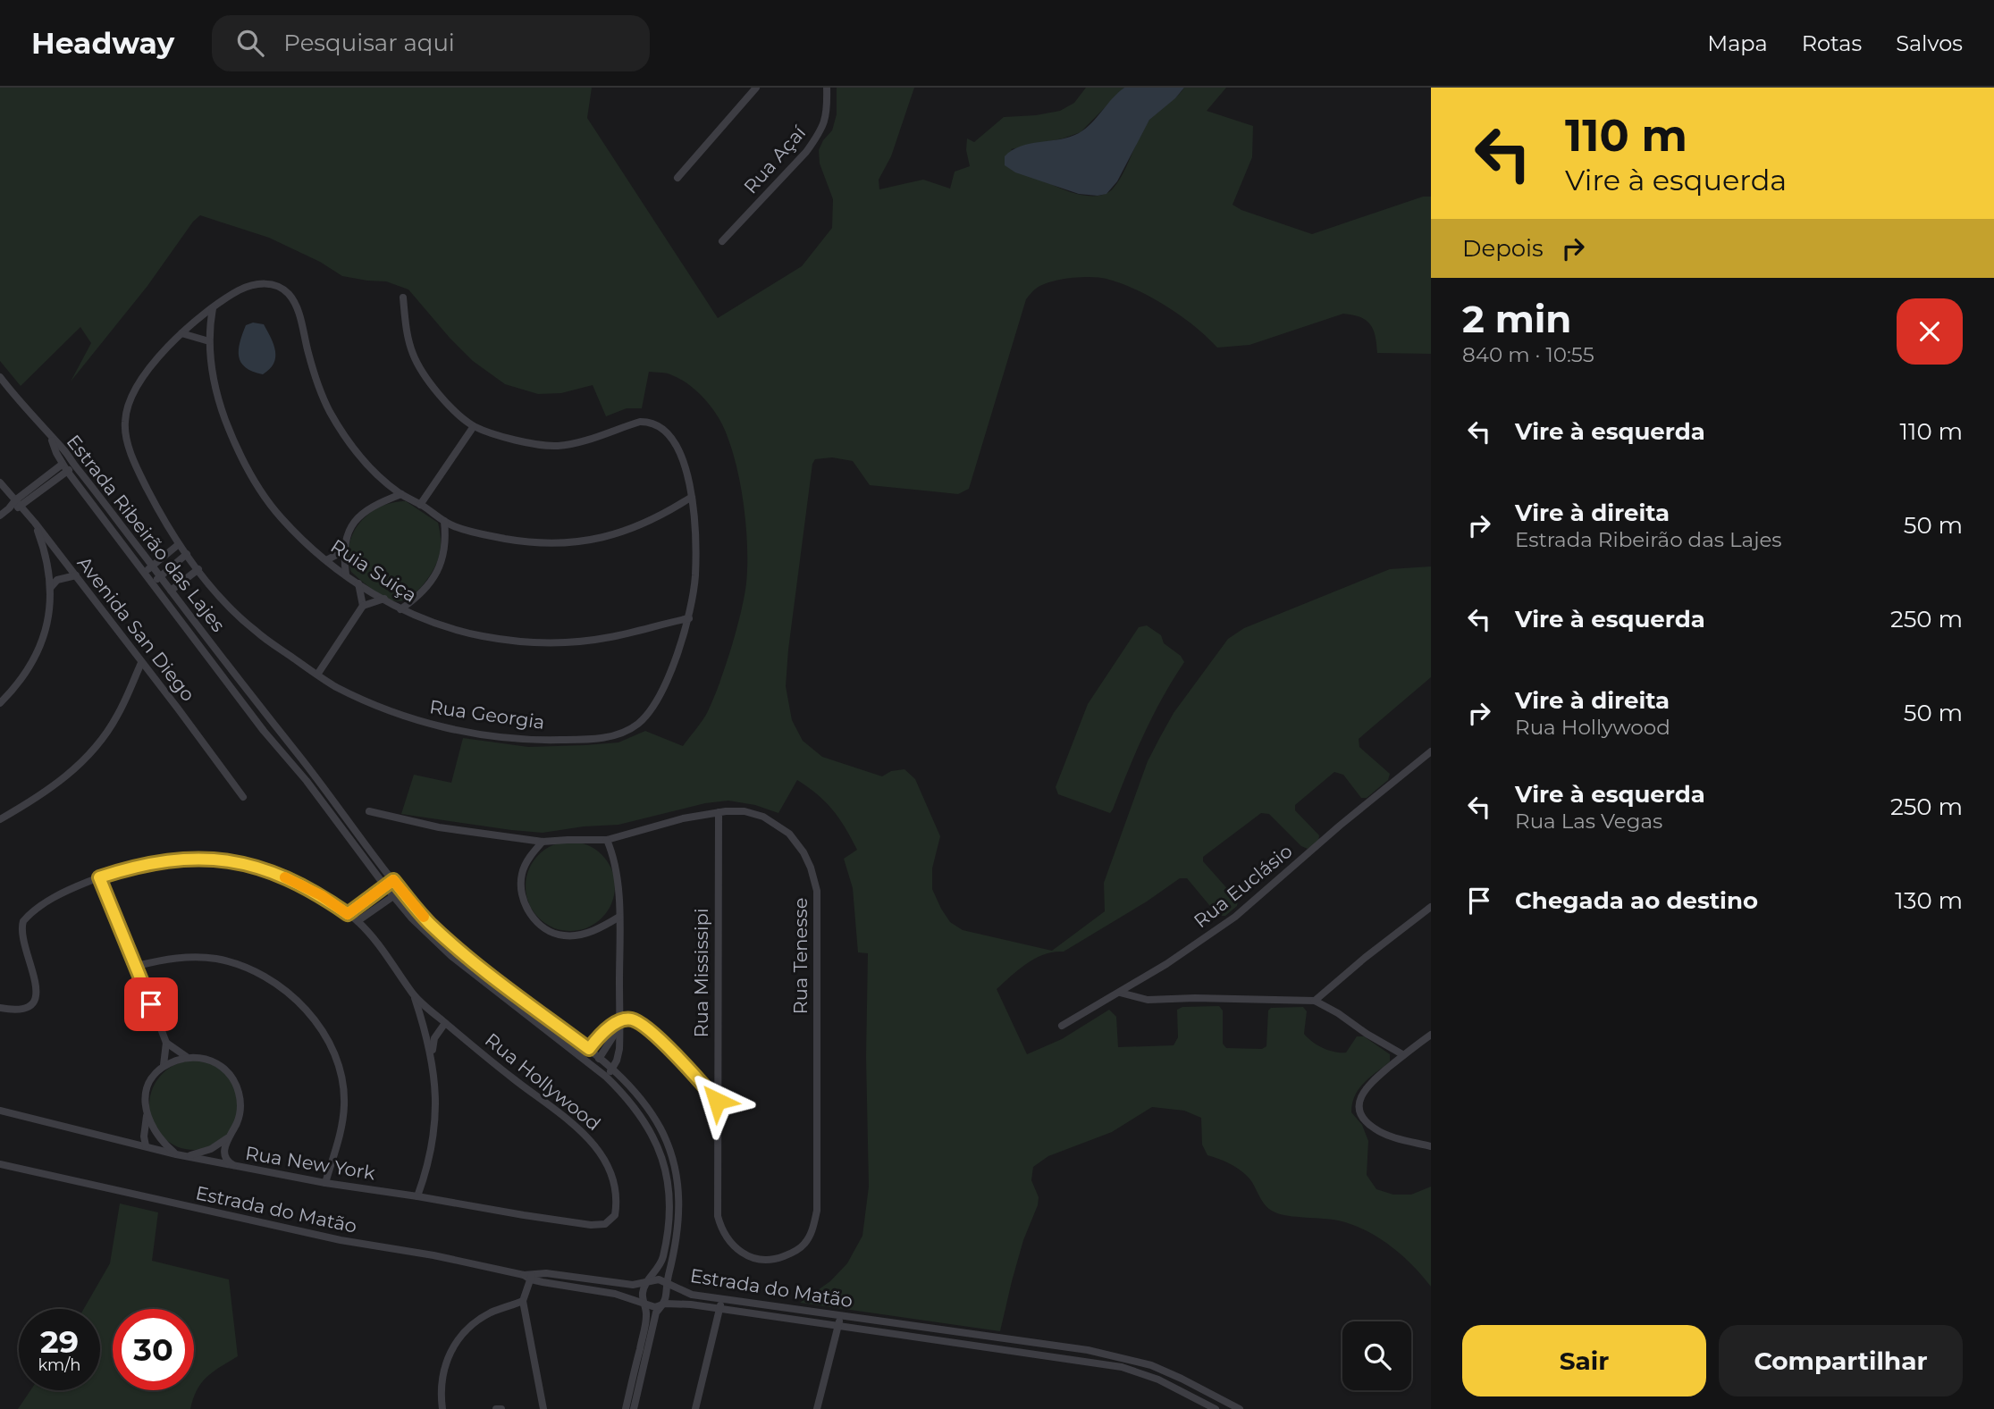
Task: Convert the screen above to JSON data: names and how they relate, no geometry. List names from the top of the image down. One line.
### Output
{"streets":{"street":["Rua Açaí","Estrada Ribeirão das Lajes","Ruia Suiça","Avenida San Diego","Rua Georgia","Rua Euclásio","Rua Tenesse","Rua Mississipi","Rua Hollywood","Rua New York","Estrada do Matão"]},"crossings":[["Estrada Ribeirão das Lajes","Estrada do Matão"],["Ruia Suiça","Rua Georgia"],["Rua Tenesse","Rua Mississipi"],["Rua Hollywood","Rua New York"]],"page":{"header":"Headway","search":"Pesquisar aqui","nav":["Mapa","Rotas","Salvos"],"turn":["110 m","Vire à esquerda"],"then":"Depois","heading":["2 min","840 m · 10:55"],"list":[{"name":"Vire à esquerda","value":"110 m"},{"name":"Vire à direita","note":"Estrada Ribeirão das Lajes","value":"50 m"},{"name":"Vire à esquerda","value":"250 m"},{"name":"Vire à direita","note":"Rua Hollywood","value":"50 m"},{"name":"Vire à esquerda","note":"Rua Las Vegas","value":"250 m"},{"name":"Chegada ao destino","value":"130 m"}],"speed":"29 km/h","limit":"30","buttons":["Sair","Compartilhar"]}}
